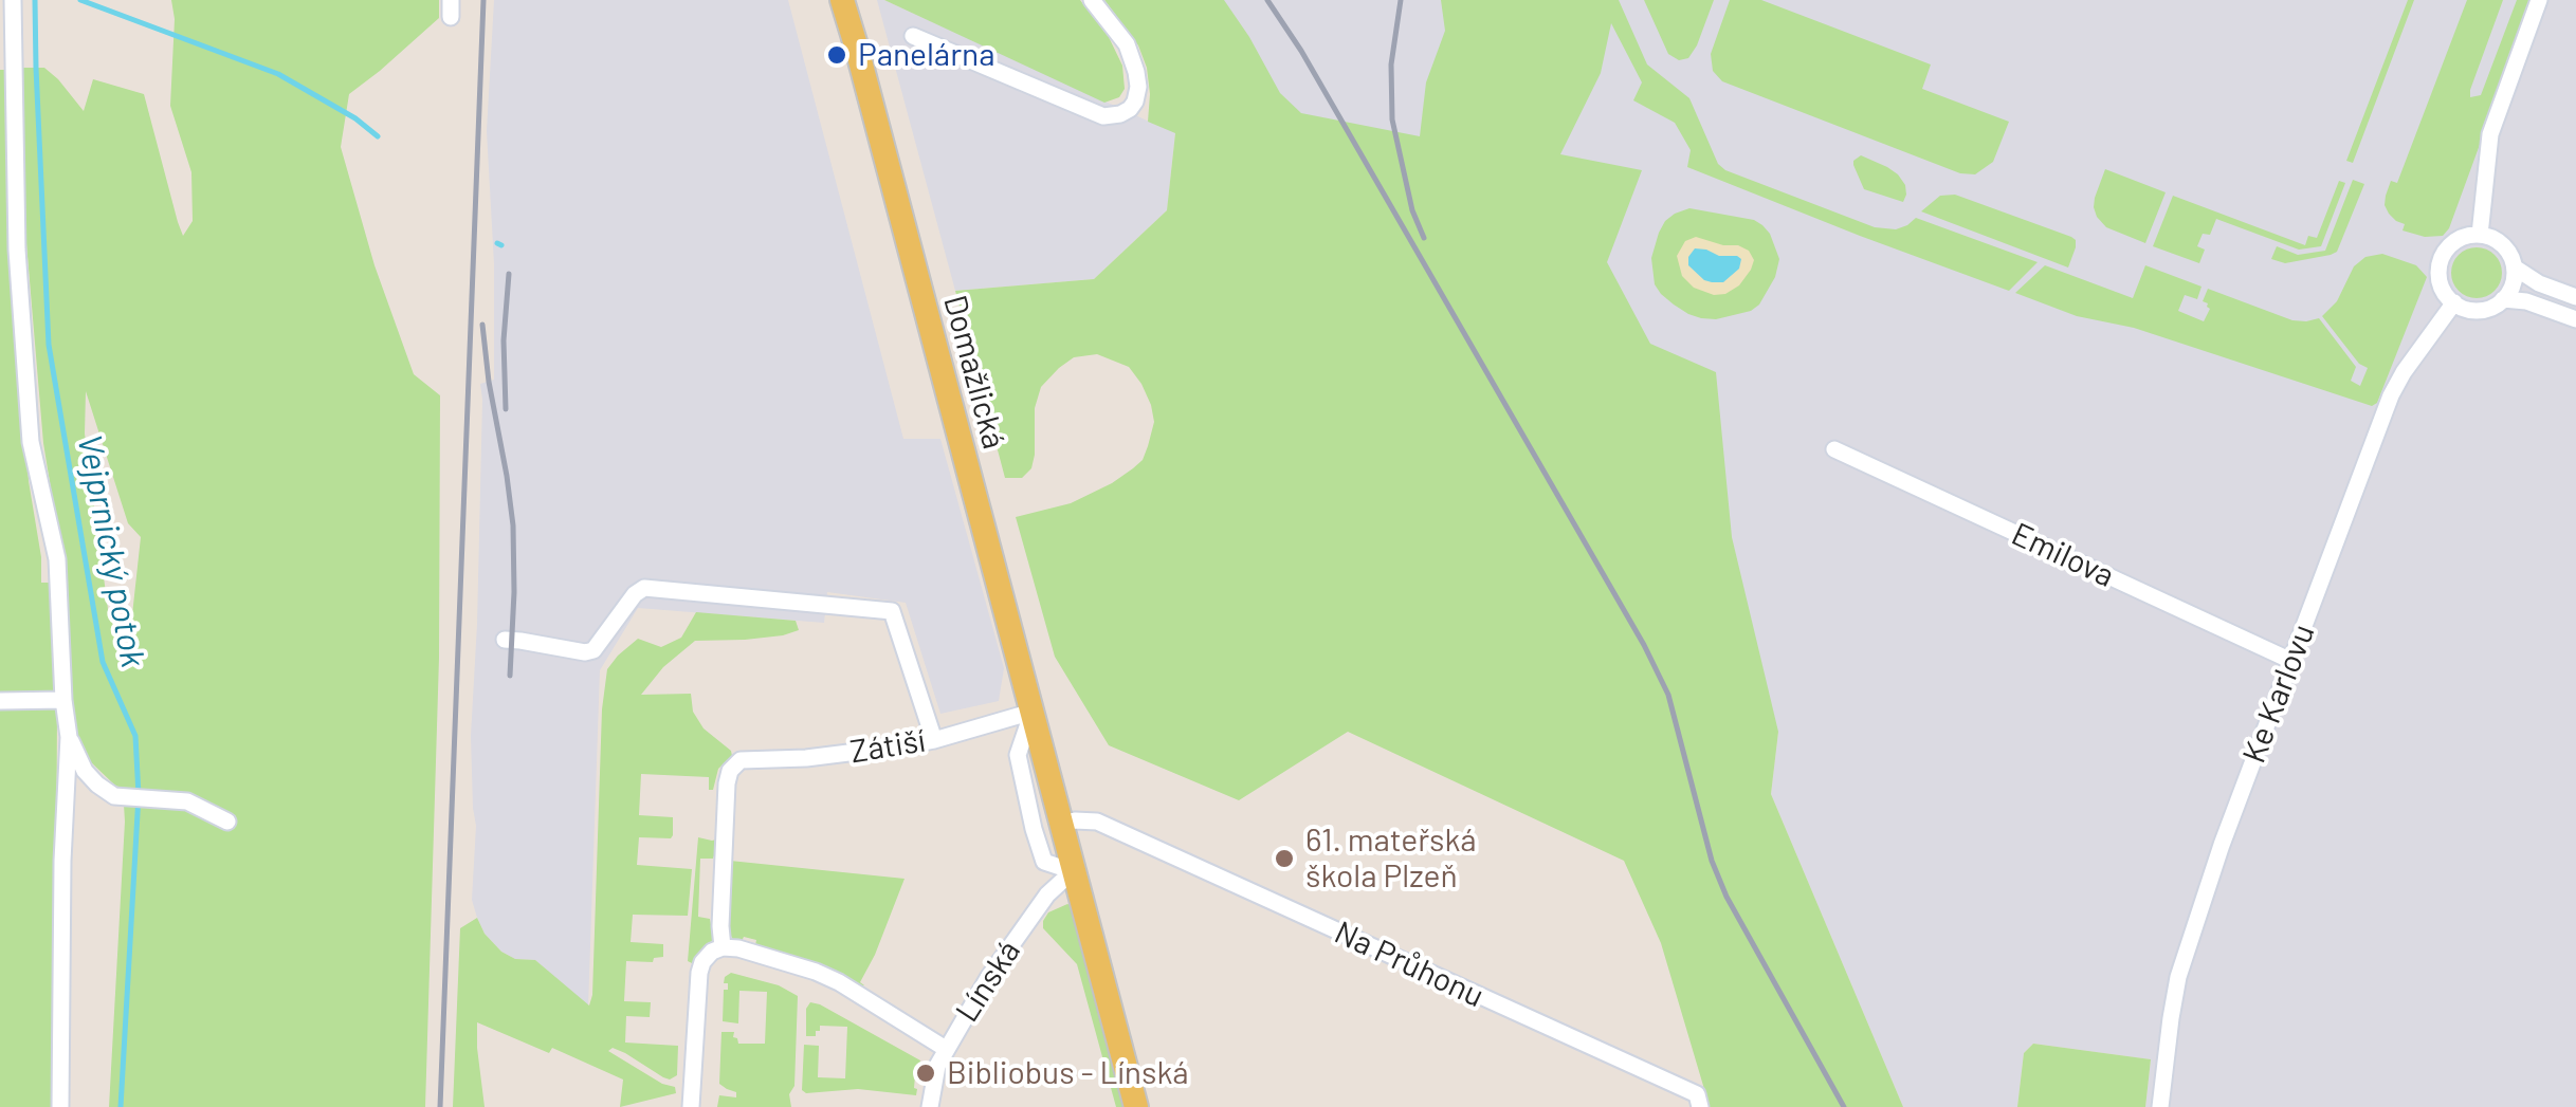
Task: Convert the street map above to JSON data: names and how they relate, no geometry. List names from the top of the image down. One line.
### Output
{"streets":{"main road":["Domažlická"],"street":["Emilova","Ke Karlovu","Zátiší","Na Průhonu","Línská"]},"crossings":[["Domažlická","Zátiší"],["Domažlická","Na Průhonu"],["Domažlická","Línská"],["Emilova","Ke Karlovu"]],"water":["Vejprnický potok"],"places":["Panelárna","61. mateřská škola Plzeň","Bibliobus - Línská"]}
